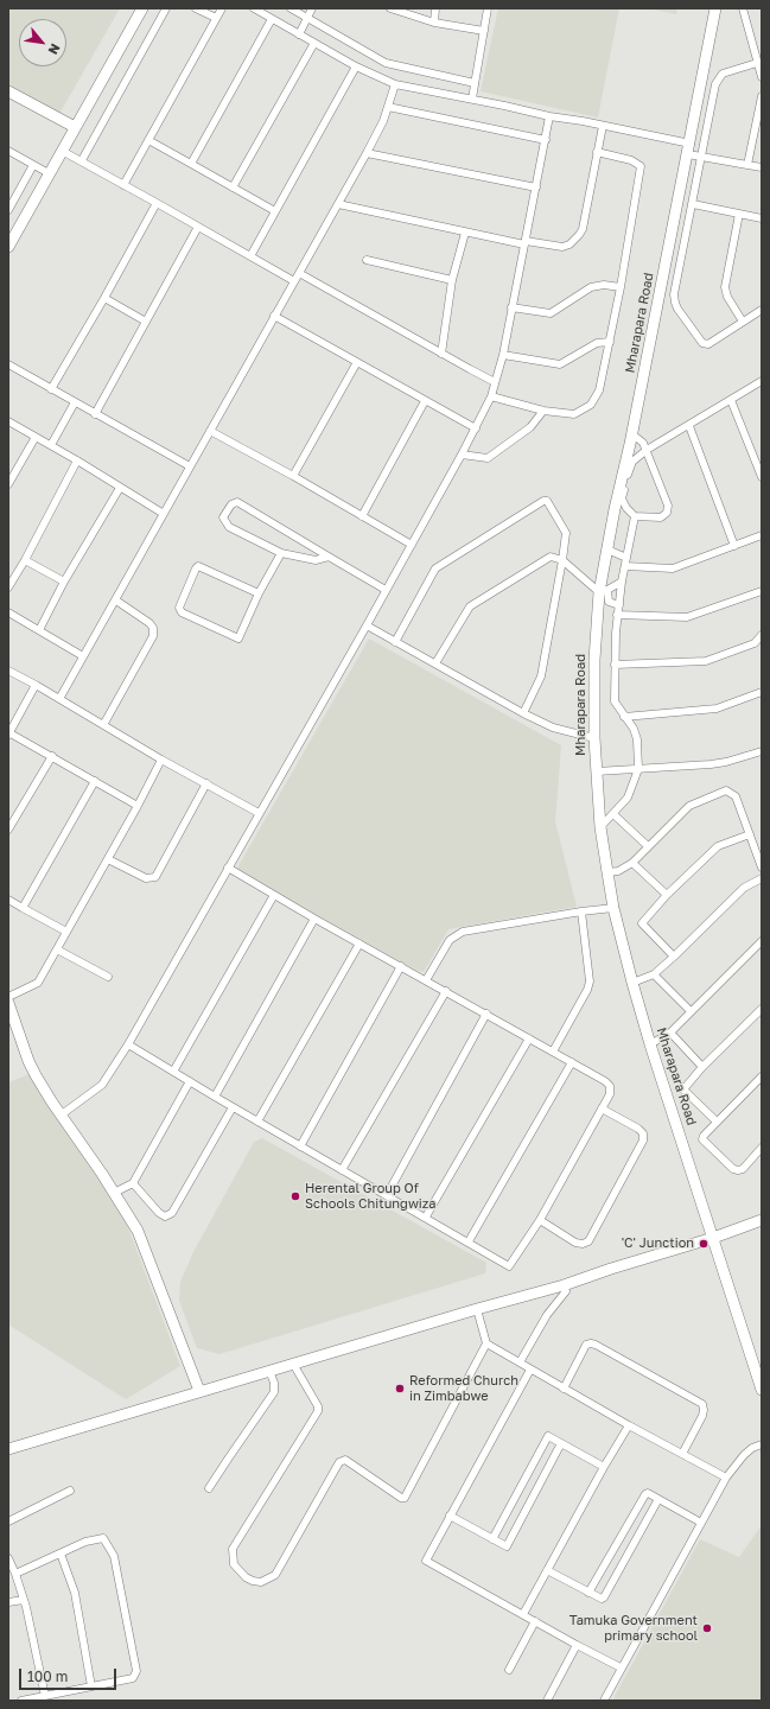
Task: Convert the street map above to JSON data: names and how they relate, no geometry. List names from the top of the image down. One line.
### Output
{"streets":{"street":["Mharapara Road"]},"places":["Herental Group Of Schools Chitungwiza","'C' Junction","Reformed Church in Zimbabwe","Tamuka Government primary school"],"scale_bar":"100 m","north":"bottom right"}
